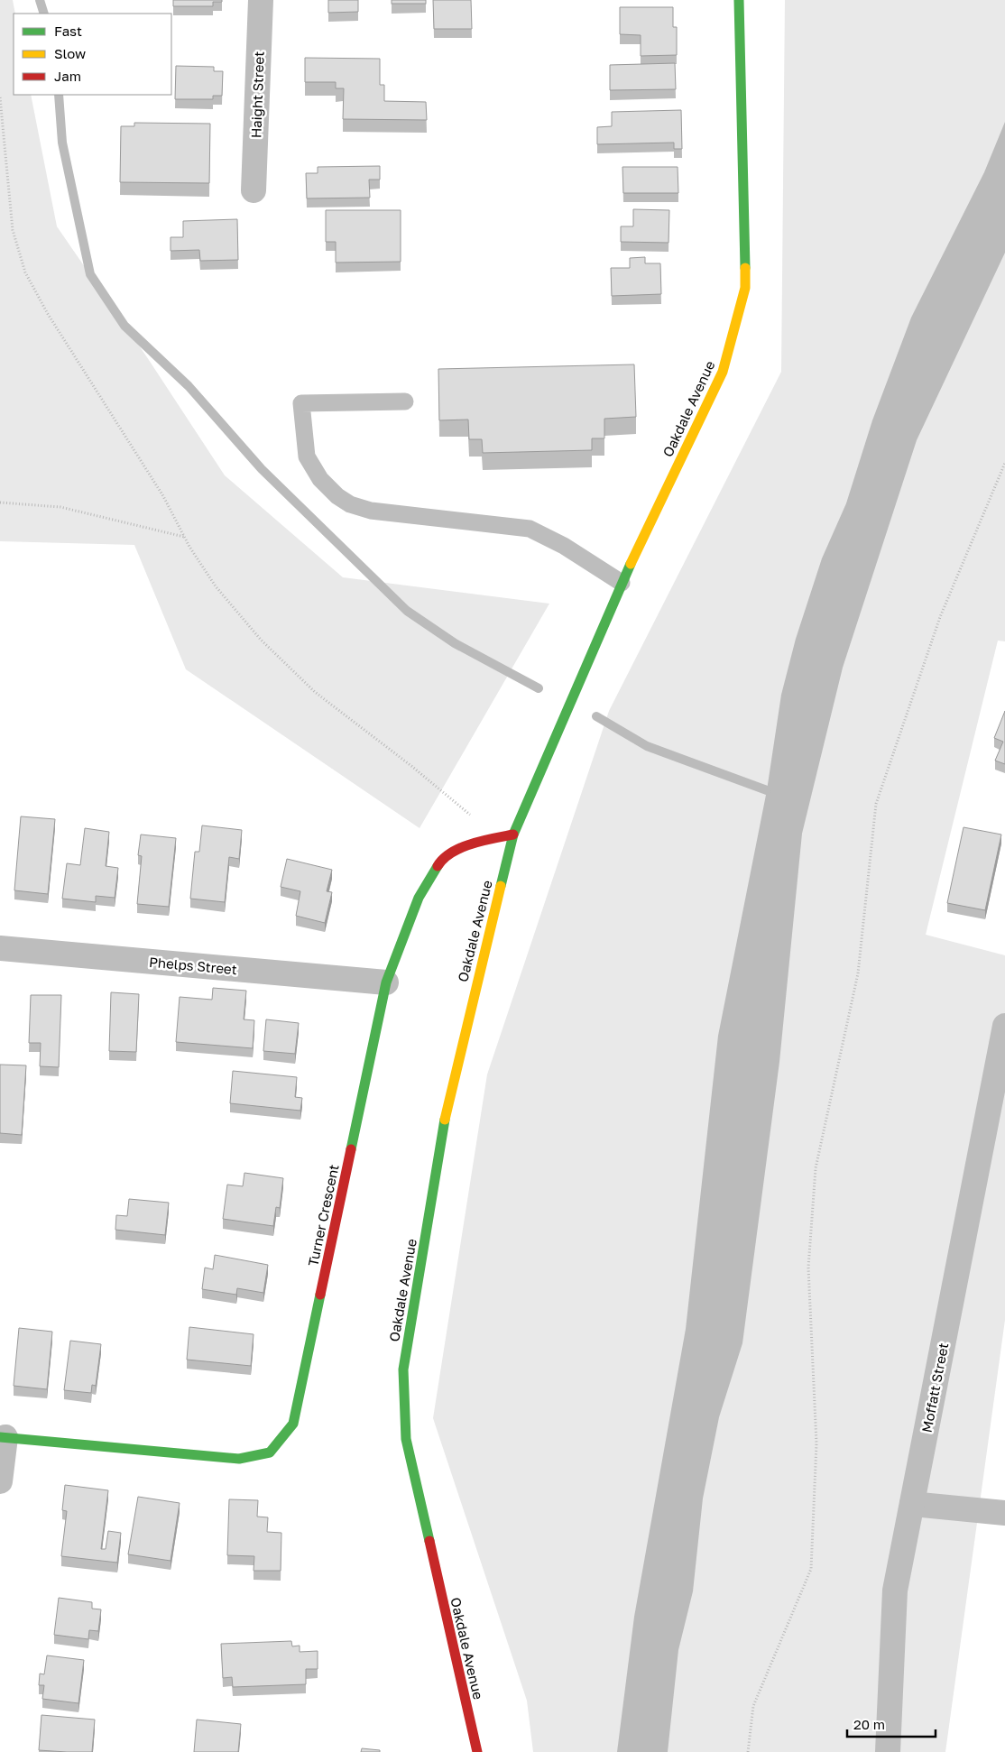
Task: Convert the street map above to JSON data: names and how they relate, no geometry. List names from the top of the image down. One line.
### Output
{"streets":{"street":["Haight Street","Oakdale Avenue","Phelps Street","Turner Crescent","Moffatt Street"]},"crossings":[["Oakdale Avenue","Turner Crescent"],["Phelps Street","Turner Crescent"]],"legend":["Fast","Slow","Jam"],"scale_bar":"20 m"}
